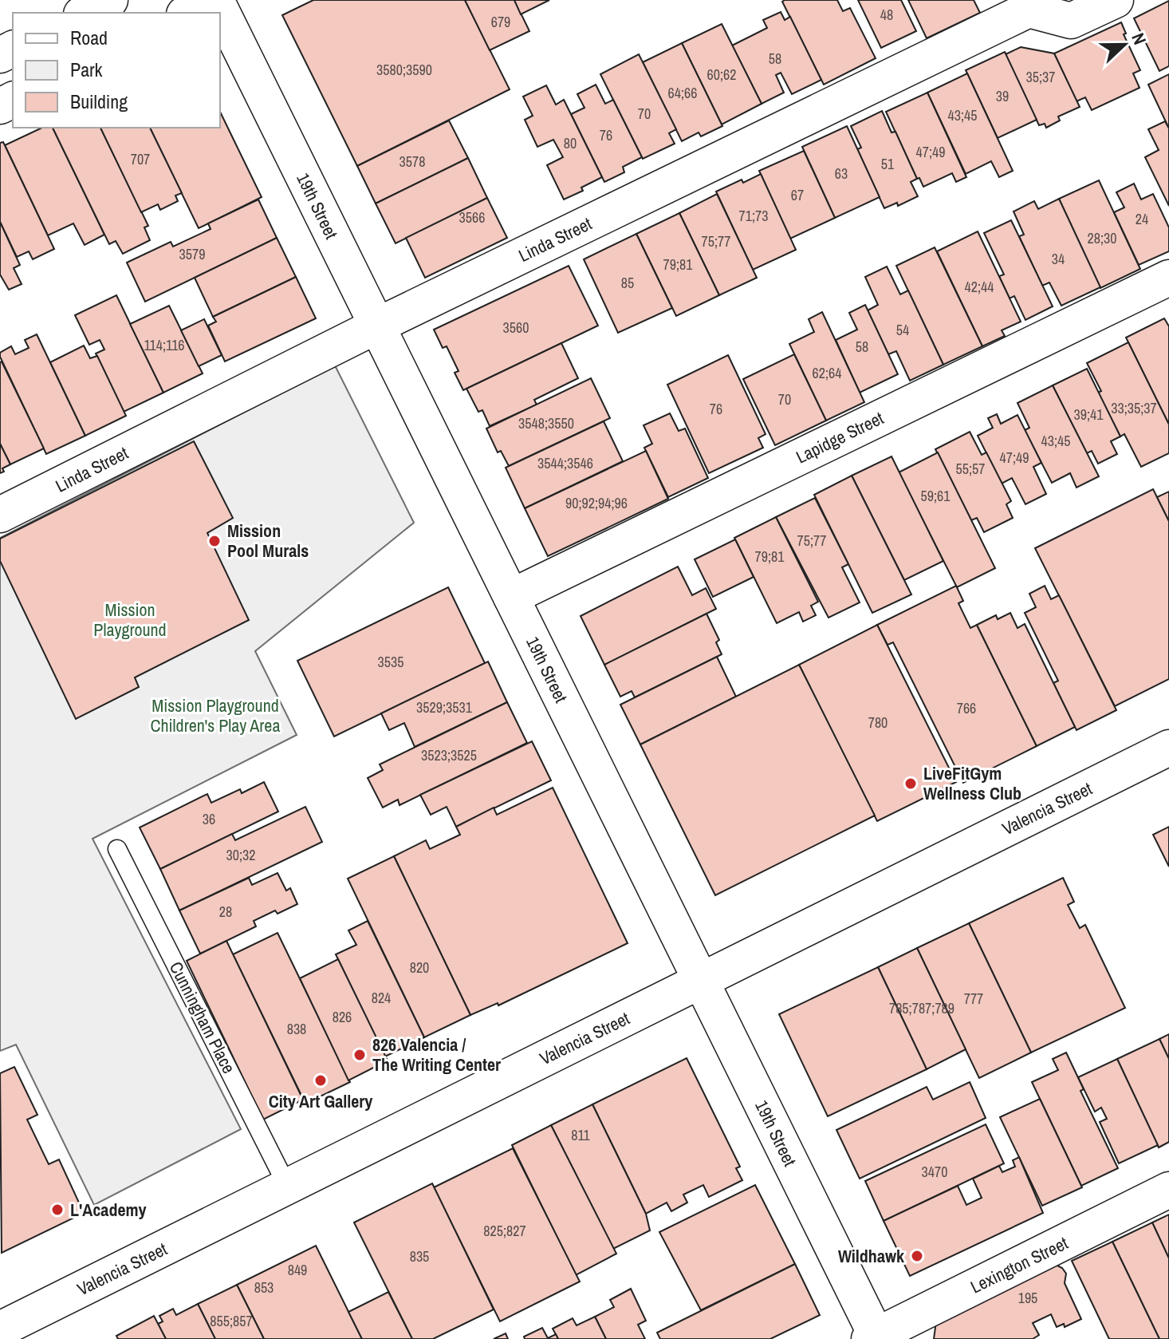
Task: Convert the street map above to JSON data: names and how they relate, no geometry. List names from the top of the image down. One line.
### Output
{"streets":{"street":["19th Street","Linda Street","Lapidge Street","Valencia Street","Lexington Street"],"lane":["Cunningham Place"]},"crossings":[["19th Street","Linda Street"],["19th Street","Lapidge Street"],["19th Street","Valencia Street"],["19th Street","Lexington Street"],["Valencia Street","Cunningham Place"]],"parks":["Mission Playground","Mission Playground Children's Play Area"],"places":["Mission Pool Murals","LiveFitGym Wellness Club","826 Valencia / The Writing Center","City Art Gallery","L'Academy","Wildhawk"],"house_numbers":["48","679","58","3580;3590","60;62","35;37","64;66","39","70","43;45","76","80","47;49","707","3578","51","63","67","71;73","3566","24","28;30","75;77","3579","34","79;81","85","42;44","3560","54","114;116","58","62;64","70","33;35;37","76","39;41","3548;3550","43;45","47;49","3544;3546","55;57","59;61","90;92;94;96","75;77","79;81","3535","3529;3531","766","780","3523;3525","36","30;32","28","820","824","777","785;787;789","826","838","811","3470","825;827","835","849","853","195","855;857"],"legend":["Road","Park","Building"],"north":"right"}
